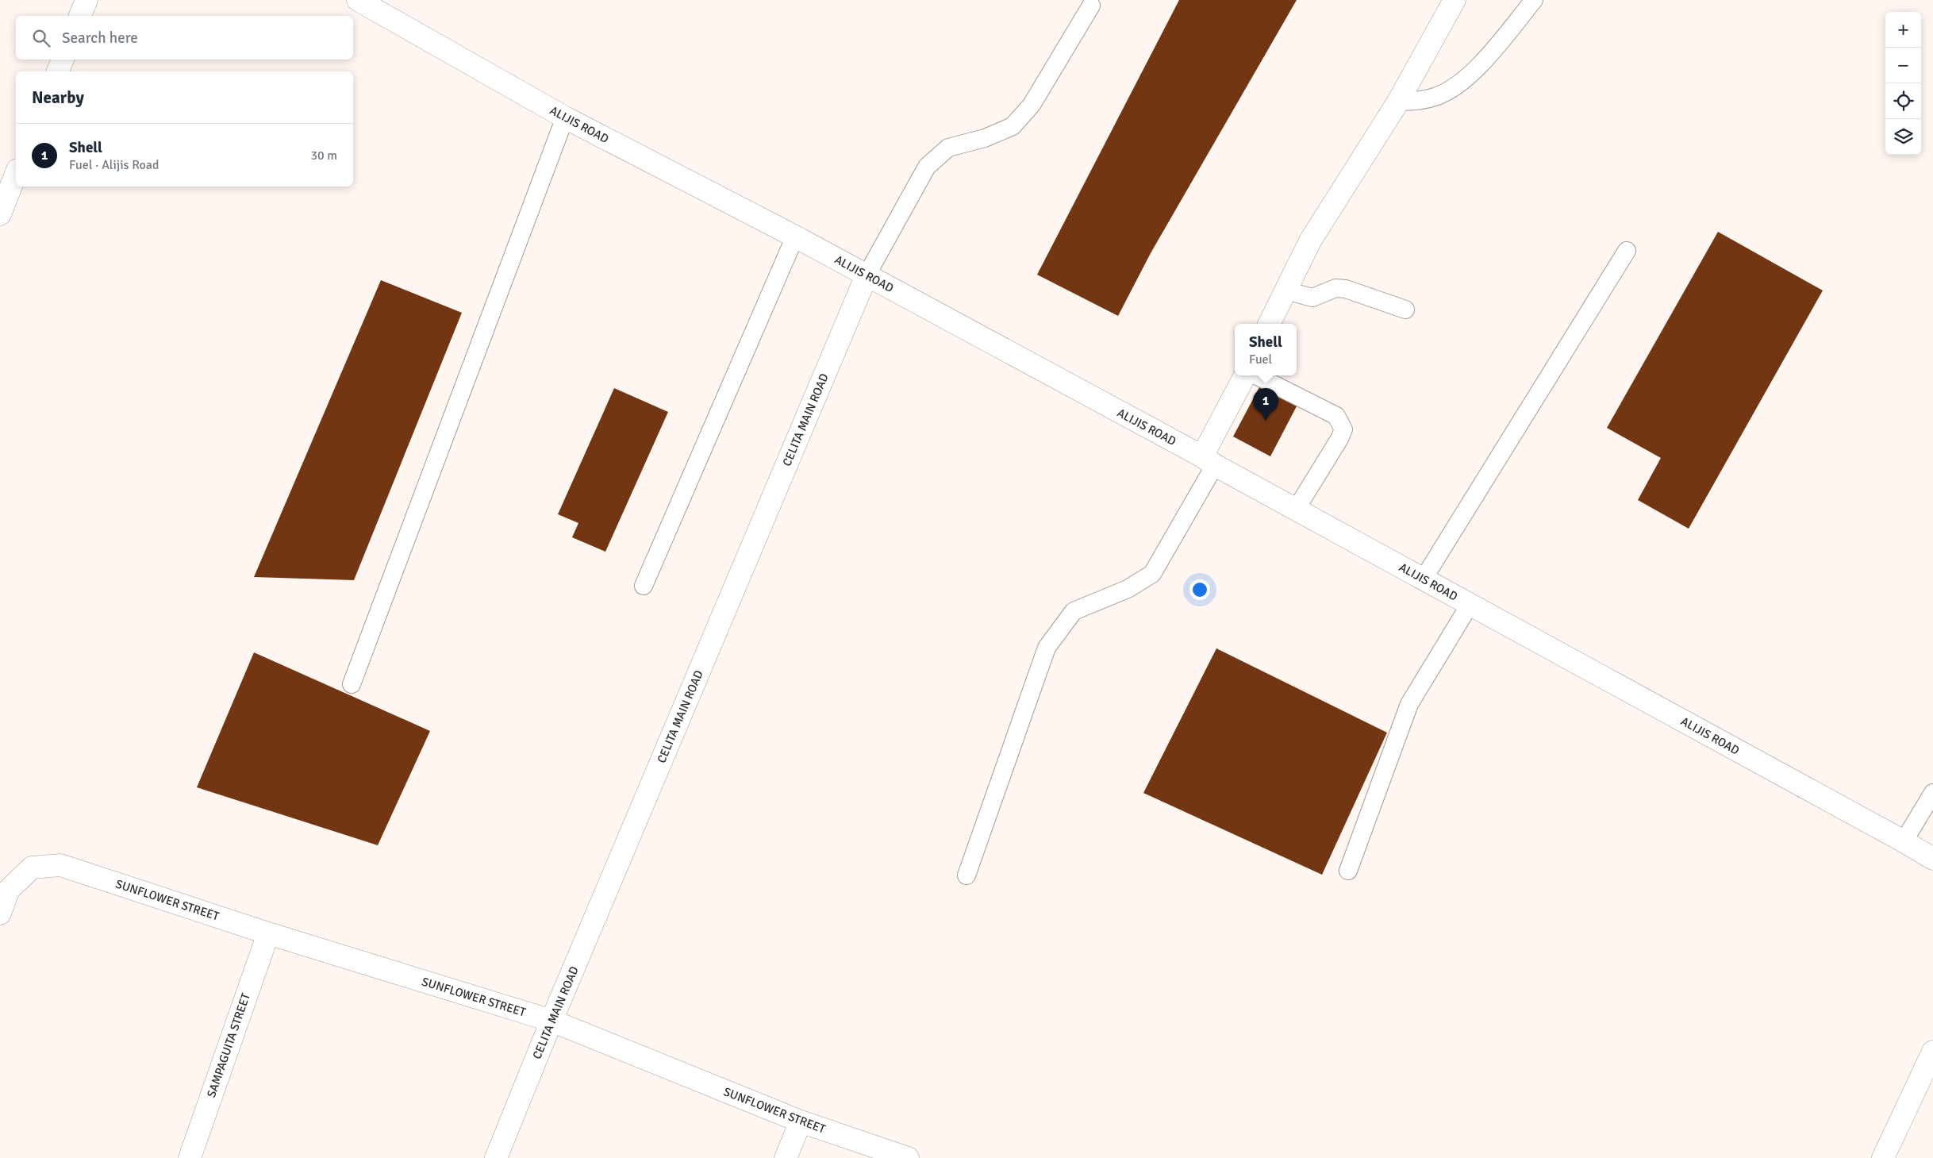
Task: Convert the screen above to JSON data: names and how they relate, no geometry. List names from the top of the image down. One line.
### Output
{"streets":{"street":["ALIJIS ROAD","CELITA MAIN ROAD","SUNFLOWER STREET","SAMPAGUITA STREET"]},"crossings":[["ALIJIS ROAD","CELITA MAIN ROAD"],["CELITA MAIN ROAD","SUNFLOWER STREET"],["SUNFLOWER STREET","SAMPAGUITA STREET"]],"page":{"map_buttons":["+","−"],"search":"Search here","heading":"Nearby","list":[{"mark":"1","name":"Shell","note":"Fuel · Alijis Road","value":"30 m"}],"popup":["Shell","Fuel"],"pins":"1"}}
